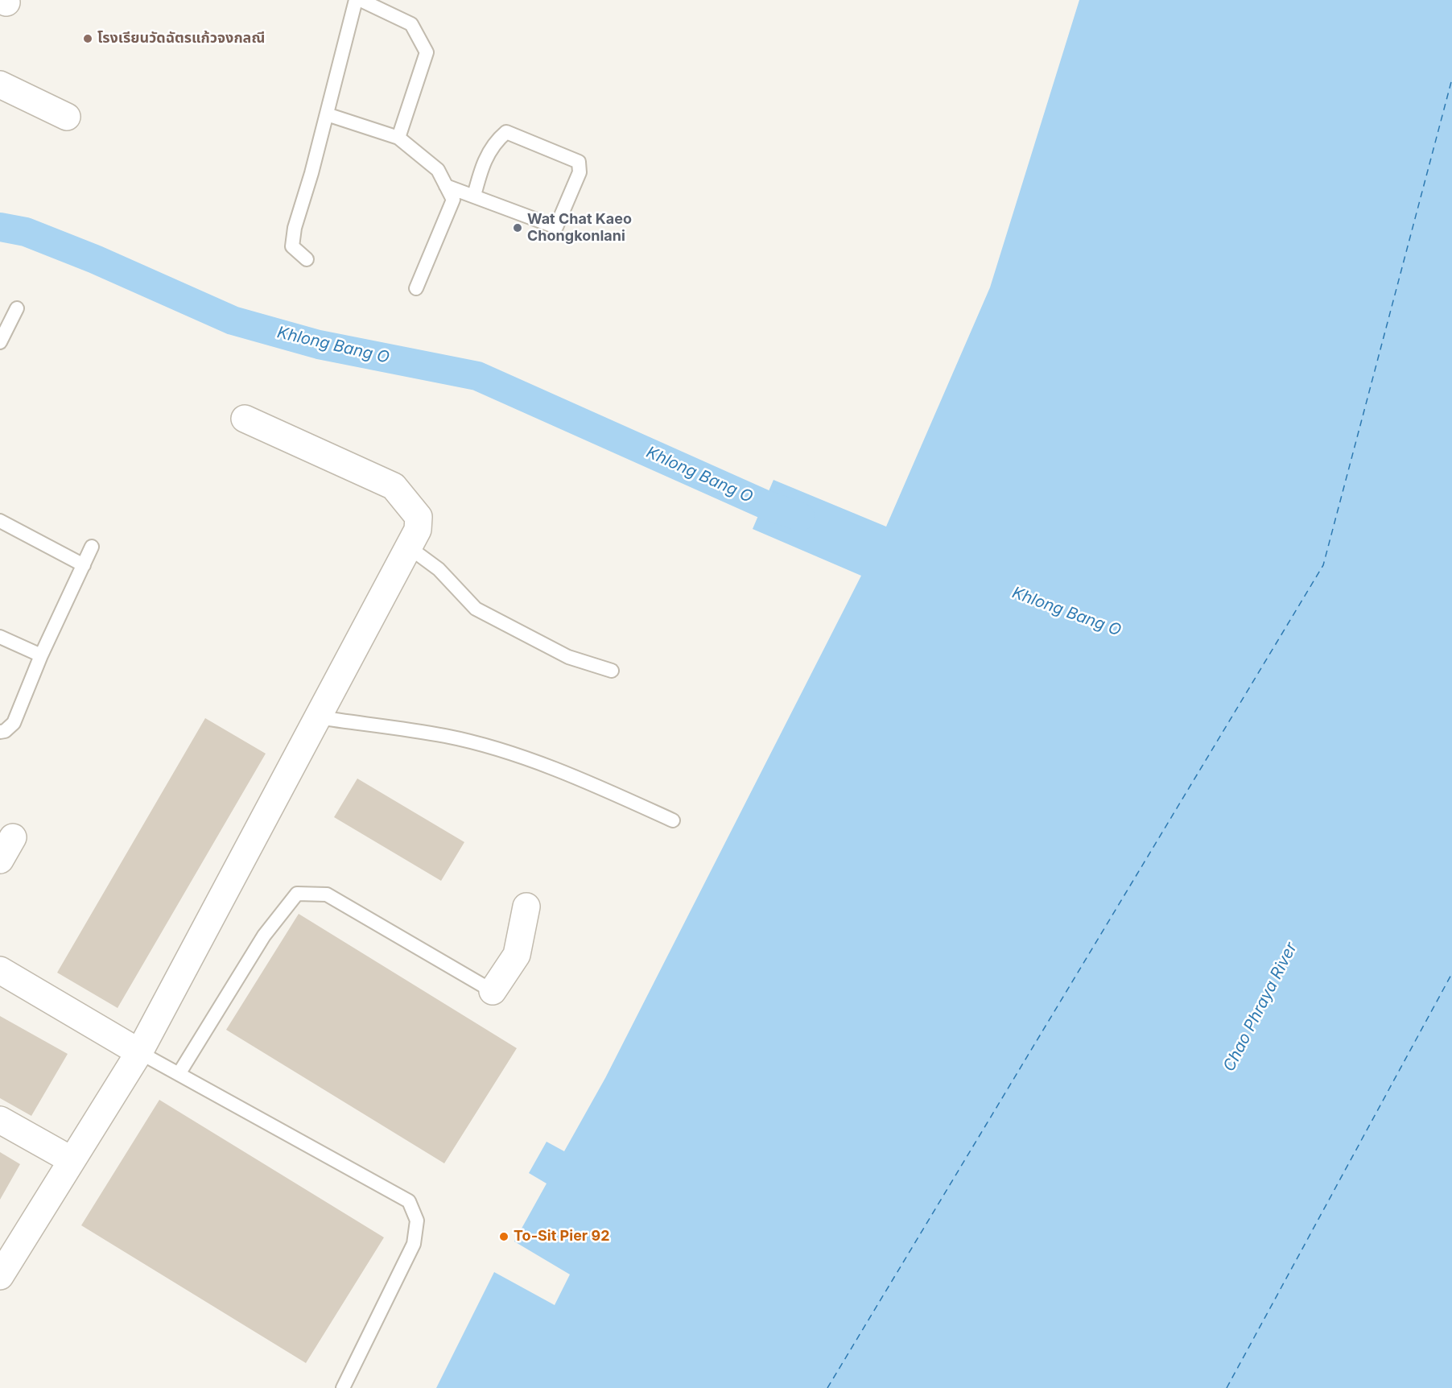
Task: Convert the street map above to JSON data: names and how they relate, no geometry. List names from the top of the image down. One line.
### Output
{"water":["Khlong Bang O","Chao Phraya River"],"places":["โรงเรียนวัดฉัตรแก้วจงกลณี","Wat Chat Kaeo Chongkonlani","To-Sit Pier 92"]}
